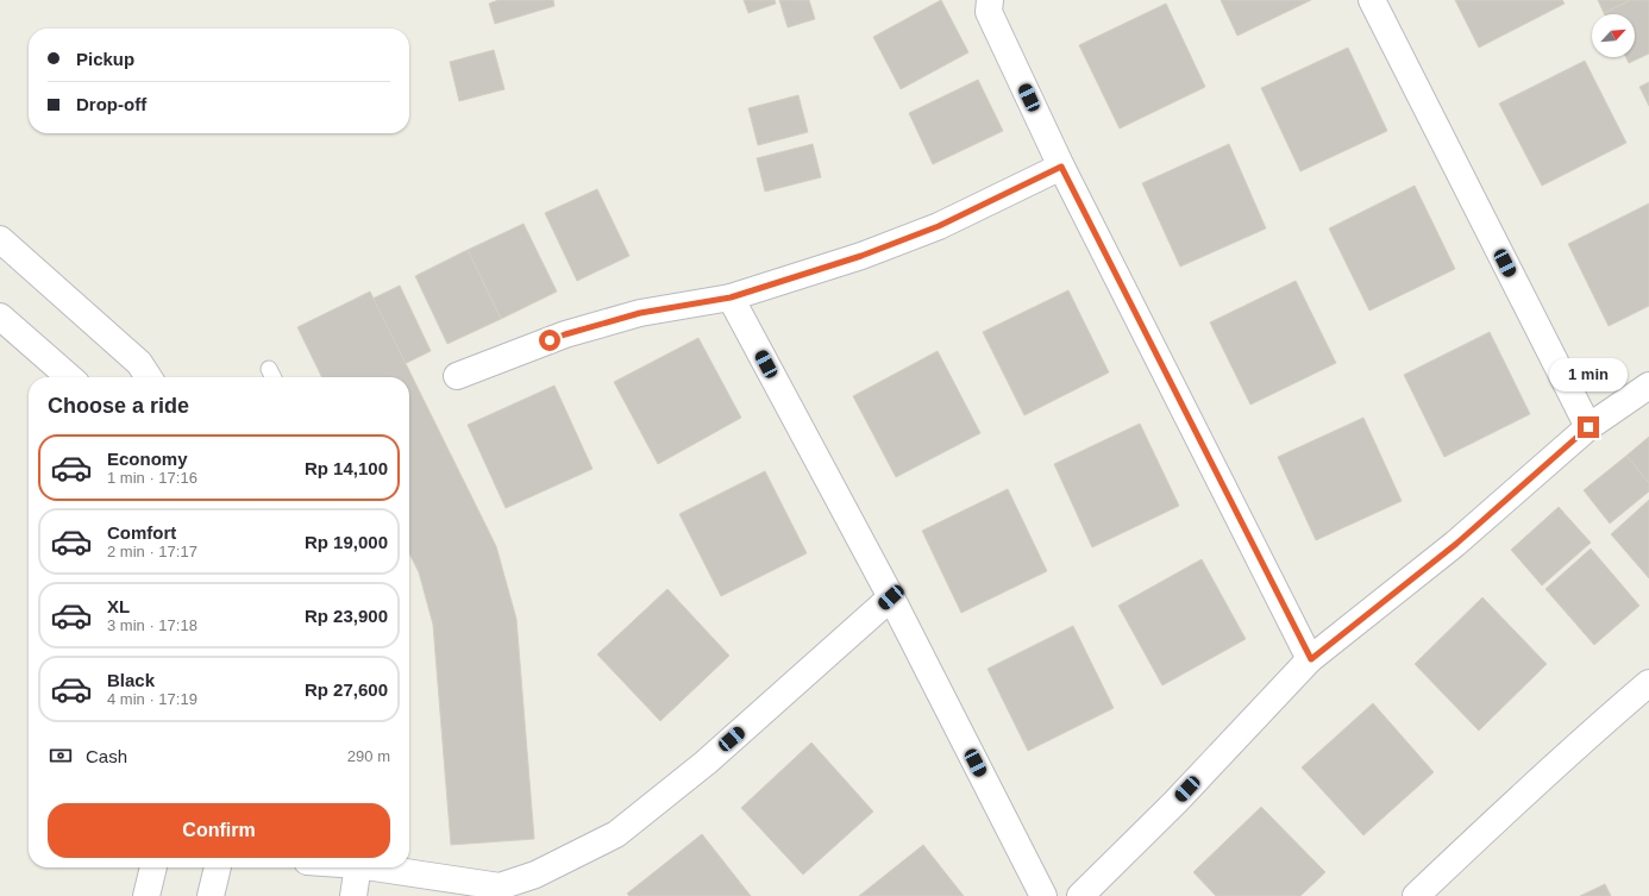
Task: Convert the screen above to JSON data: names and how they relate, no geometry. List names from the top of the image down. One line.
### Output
{"north":"top right","page":{"banner":["Pickup","Drop-off"],"bubble":"1 min","heading":"Choose a ride","list":[{"name":"Economy","note":"1 min · 17:16","value":"Rp 14,100"},{"name":"Comfort","note":"2 min · 17:17","value":"Rp 19,000"},{"name":"XL","note":"3 min · 17:18","value":"Rp 23,900"},{"name":"Black","note":"4 min · 17:19","value":"Rp 27,600"}],"pay":["Cash","290 m"],"buttons":"Confirm"}}
